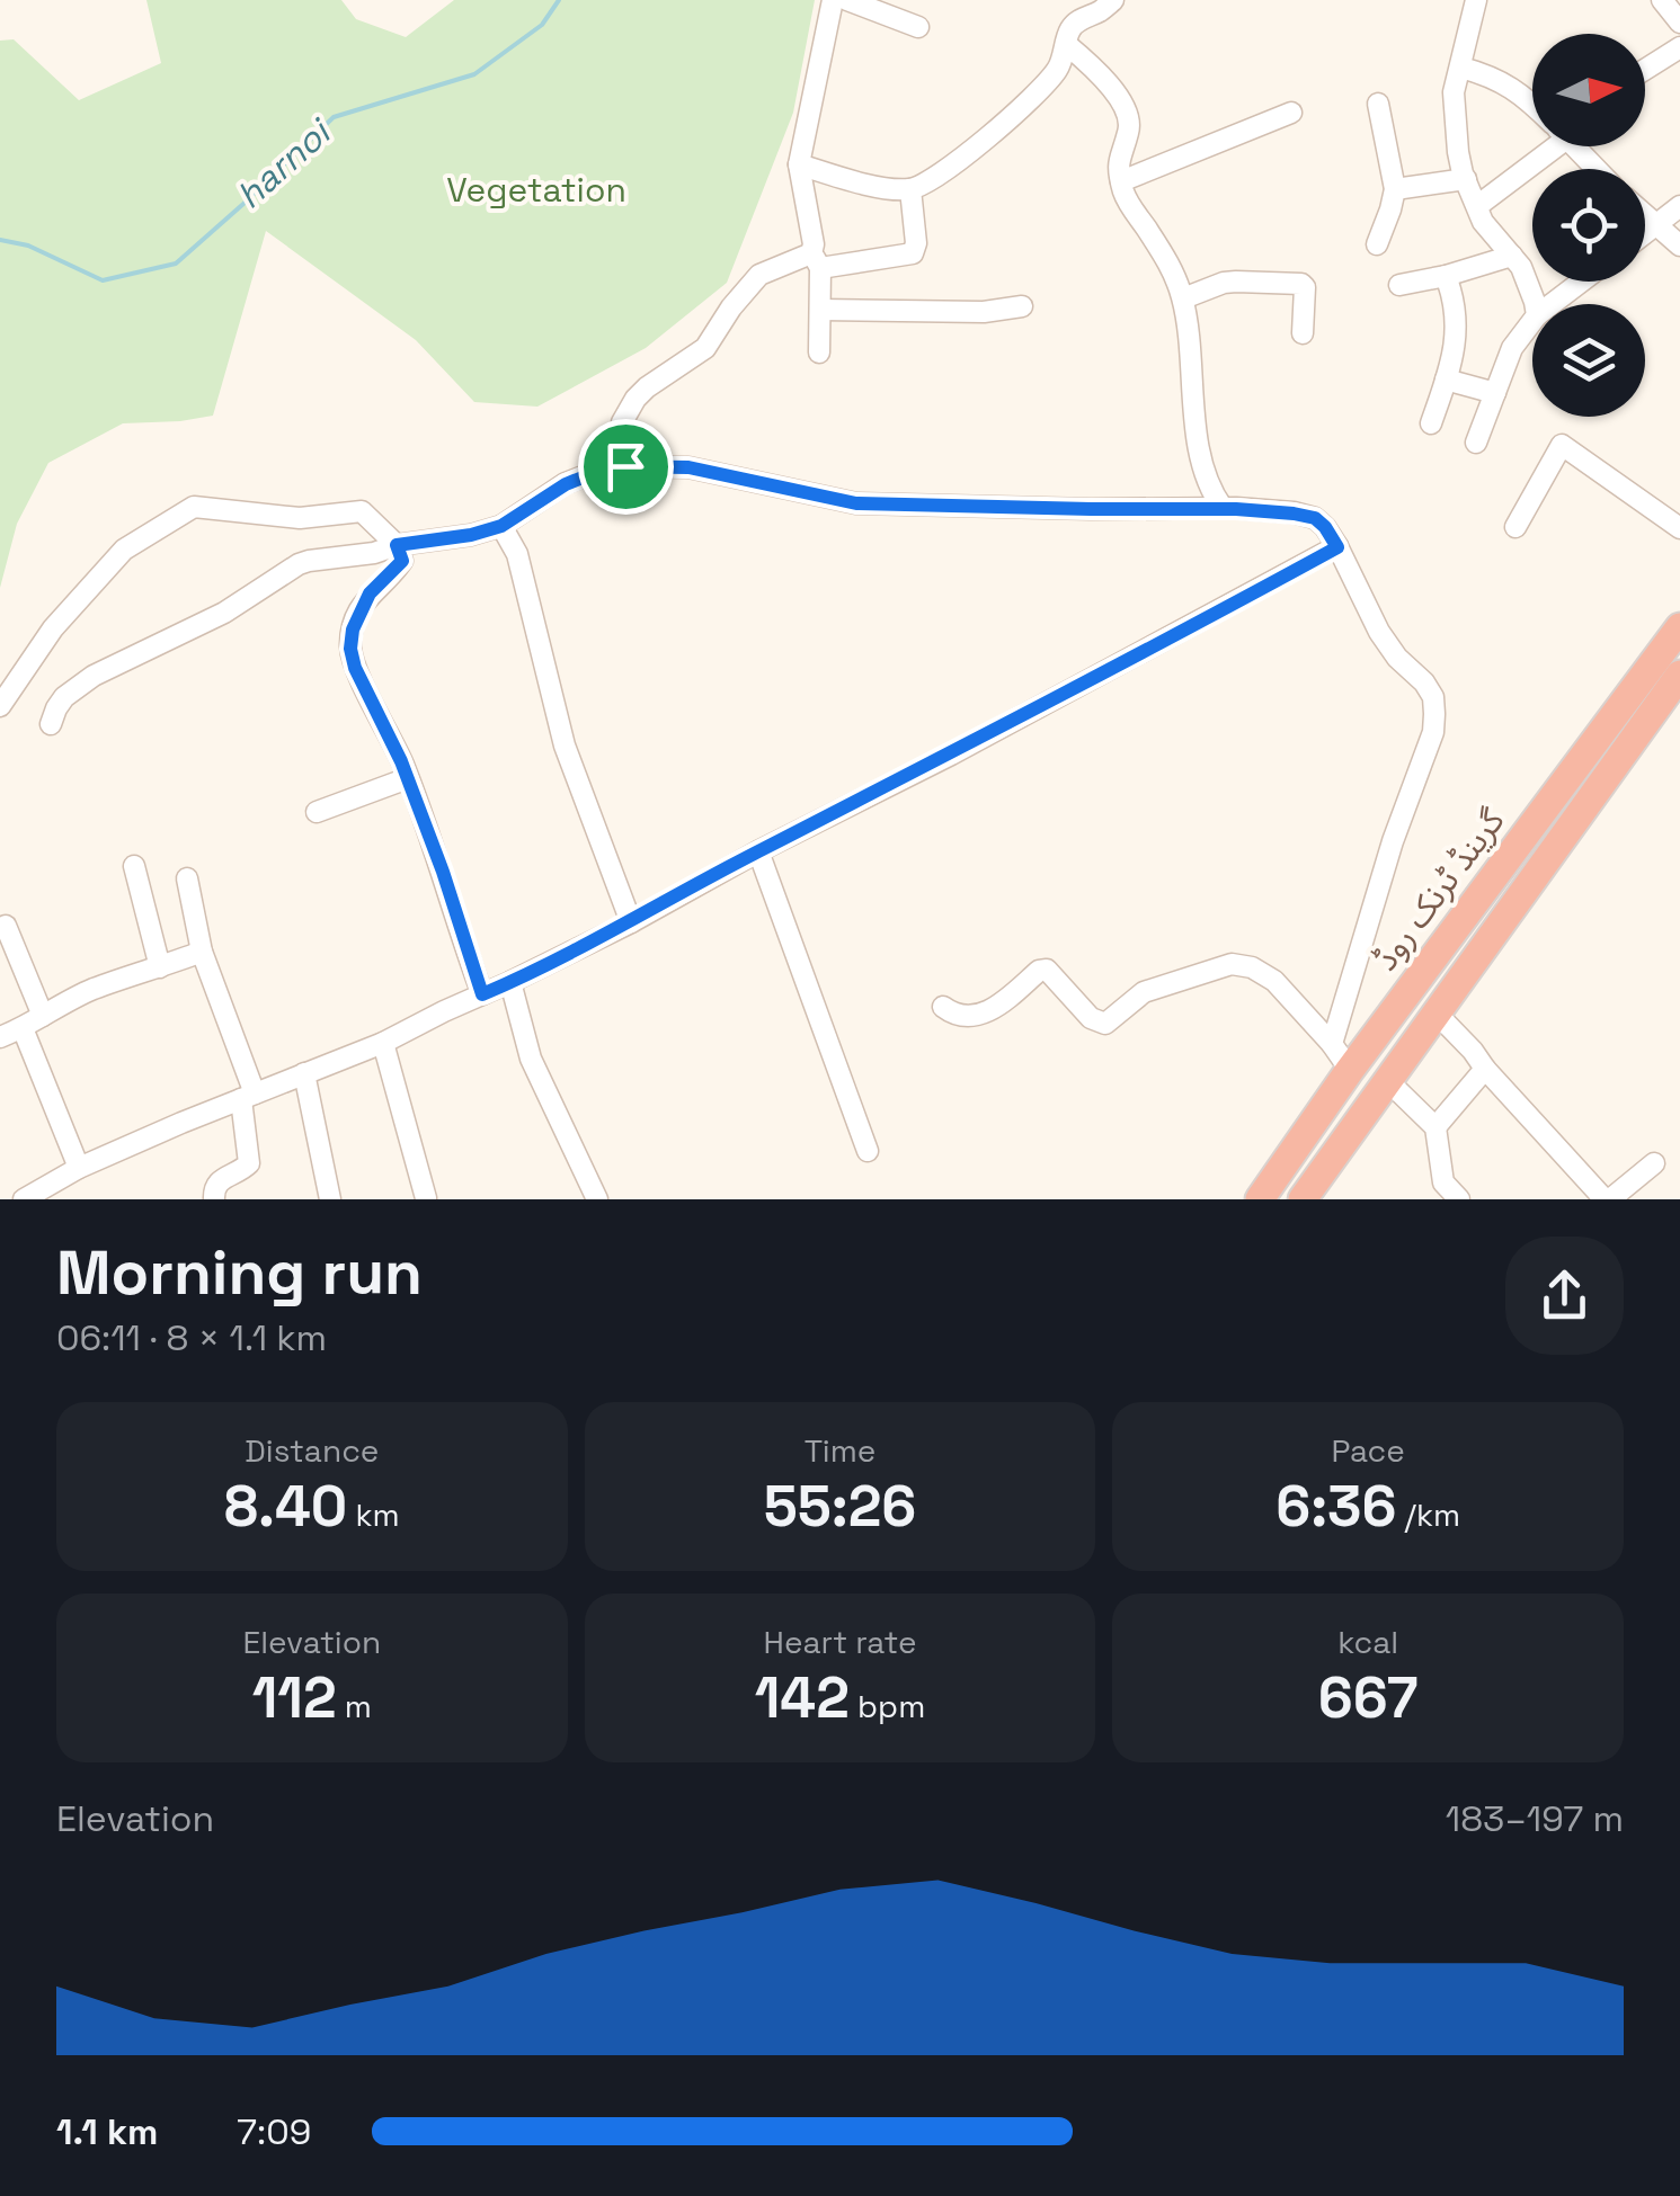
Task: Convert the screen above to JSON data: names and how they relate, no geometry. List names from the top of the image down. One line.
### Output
{"streets":{"highway":["گرینڈ ٹرنک روڈ"]},"water":["harnoi"],"parks":["Vegetation"],"north":"right","page":{"heading":["Morning run","06:11 · 8 × 1.1 km"],"stats":[["Distance","8.40 km"],["Time","55:26"],["Pace","6:36 /km"],["Elevation","112 m"],["Heart rate","142 bpm"],["kcal","667"]],"chart":["Elevation","183–197 m"],"list":[{"name":"1.1 km","note":"7:09"}]}}
